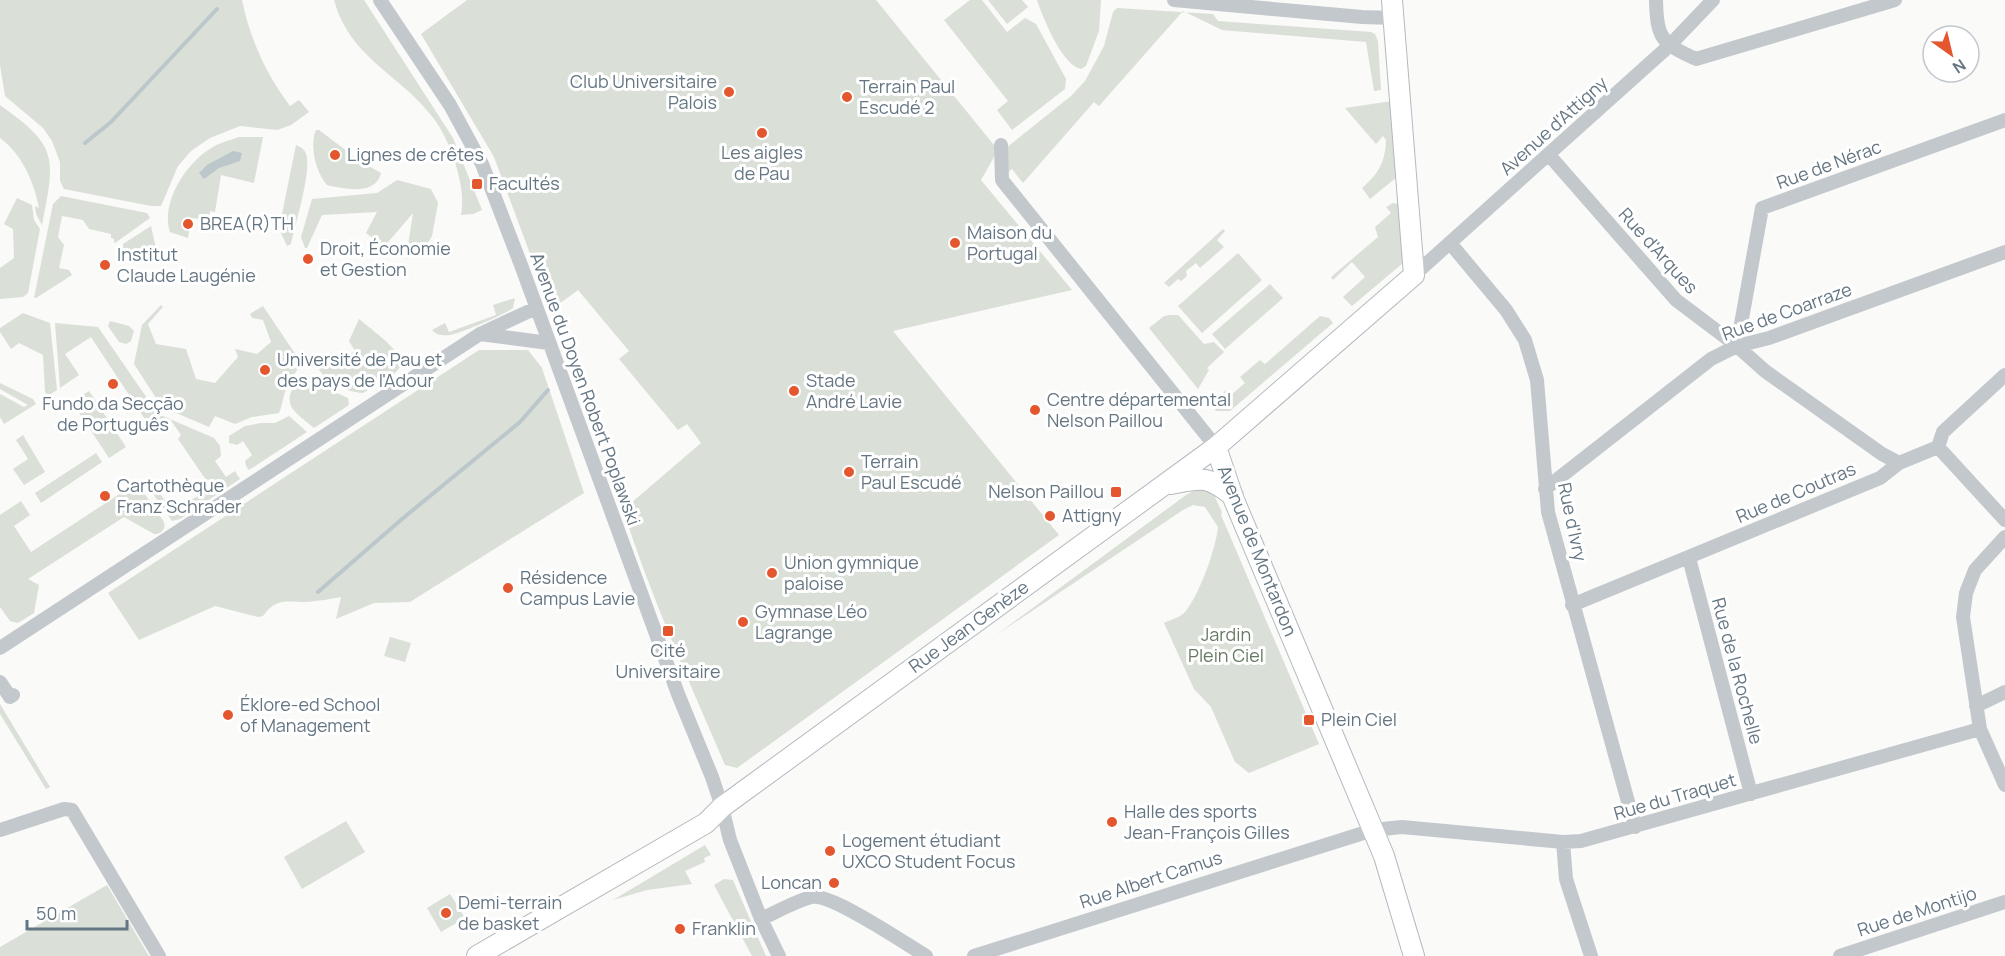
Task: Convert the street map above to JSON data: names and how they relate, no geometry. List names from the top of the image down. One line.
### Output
{"streets":{"street":["Avenue d'Attigny","Rue de Nérac","Rue d'Arques","Rue de Coarraze","Avenue du Doyen Robert Poplawski","Rue de Coutras","Rue d'Ivry","Avenue de Montardon","Rue Jean Genèze","Rue de la Rochelle","Rue du Traquet","Rue Albert Camus","Rue de Montijo"]},"crossings":[["Avenue d'Attigny","Rue d'Arques"],["Avenue d'Attigny","Rue d'Ivry"],["Avenue d'Attigny","Avenue de Montardon"],["Rue de Nérac","Rue d'Arques"],["Rue de Nérac","Rue de Coarraze"],["Rue d'Arques","Rue de Coarraze"],["Rue d'Arques","Rue de Coutras"],["Rue de Coarraze","Rue d'Ivry"],["Avenue du Doyen Robert Poplawski","Rue Jean Genèze"],["Rue de Coutras","Rue d'Ivry"],["Rue de Coutras","Rue de la Rochelle"],["Rue d'Ivry","Rue du Traquet"],["Avenue de Montardon","Rue Jean Genèze"],["Avenue de Montardon","Rue du Traquet"],["Avenue de Montardon","Rue Albert Camus"],["Rue de la Rochelle","Rue du Traquet"],["Rue du Traquet","Rue Albert Camus"]],"parks":["Jardin Plein Ciel"],"places":{"other":["Club Universitaire Palois","Terrain Paul Escudé 2","Les aigles de Pau","Lignes de crêtes","BREA(R)TH","Maison du Portugal","Droit, Économie et Gestion","Institut Claude Laugénie","Université de Pau et des pays de l'Adour","Fundo da Secção de Português","Stade André Lavie","Centre départemental Nelson Paillou","Terrain Paul Escudé","Cartothèque Franz Schrader","Attigny","Union gymnique paloise","Résidence Campus Lavie","Gymnase Léo Lagrange","Éklore-ed School of Management","Halle des sports Jean-François Gilles","Logement étudiant UXCO Student Focus","Loncan","Demi-terrain de basket","Franklin"],"transit":["Facultés","Nelson Paillou","Cité Universitaire","Plein Ciel"]},"scale_bar":"50 m","north":"bottom right"}
